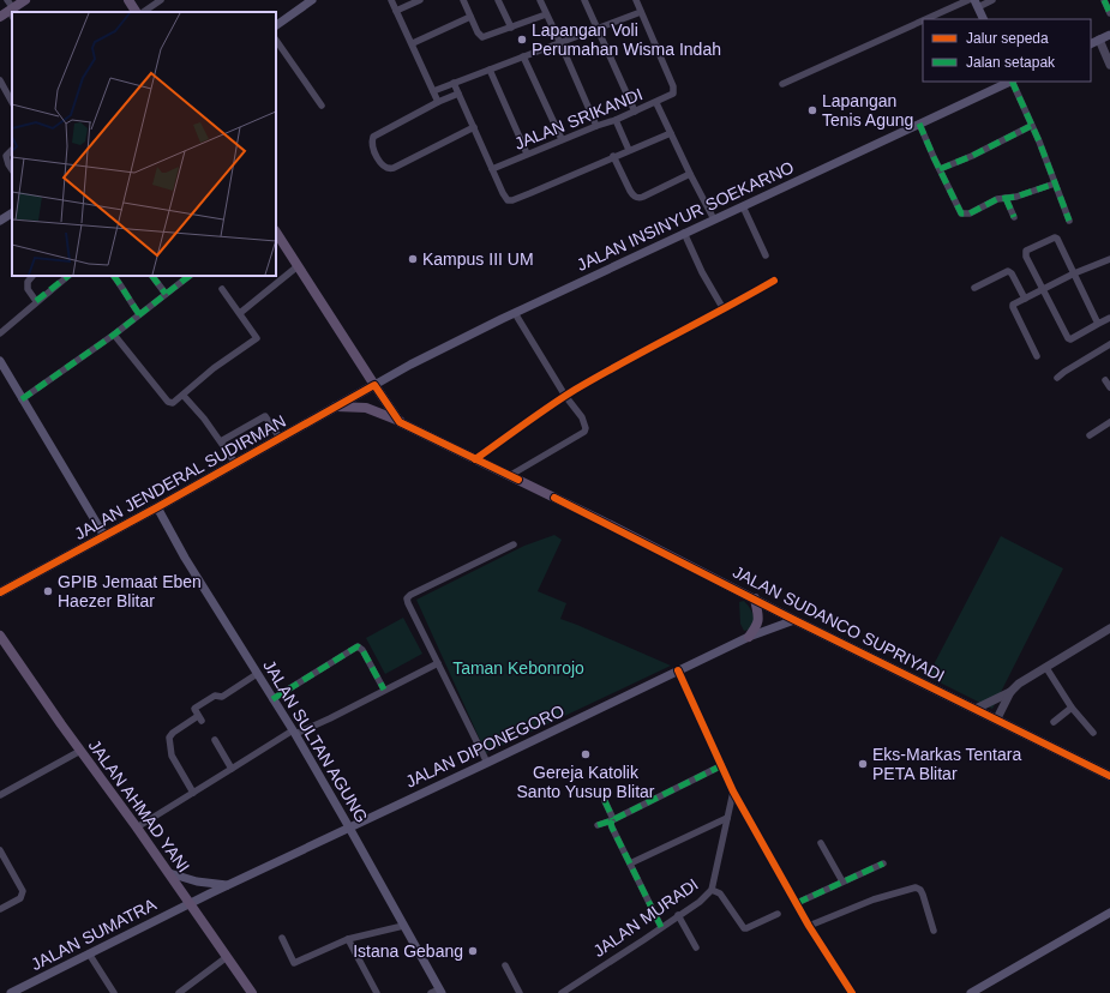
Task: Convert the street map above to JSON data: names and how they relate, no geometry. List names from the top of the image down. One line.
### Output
{"streets":{"main road":["JALAN INSINYUR SOEKARNO","JALAN JENDERAL SUDIRMAN","JALAN SUDANCO SUPRIYADI","JALAN SULTAN AGUNG","JALAN DIPONEGORO","JALAN AHMAD YANI","JALAN SUMATRA"],"street":["JALAN SRIKANDI","JALAN MURADI"]},"crossings":[["JALAN INSINYUR SOEKARNO","JALAN JENDERAL SUDIRMAN"],["JALAN INSINYUR SOEKARNO","JALAN SUDANCO SUPRIYADI"],["JALAN JENDERAL SUDIRMAN","JALAN SUDANCO SUPRIYADI"],["JALAN JENDERAL SUDIRMAN","JALAN SULTAN AGUNG"],["JALAN SUDANCO SUPRIYADI","JALAN DIPONEGORO"],["JALAN SULTAN AGUNG","JALAN DIPONEGORO"],["JALAN DIPONEGORO","JALAN AHMAD YANI"],["JALAN DIPONEGORO","JALAN SUMATRA"],["JALAN AHMAD YANI","JALAN SUMATRA"]],"parks":["Taman Kebonrojo"],"places":["Lapangan Voli Perumahan Wisma Indah","Lapangan Tenis Agung","Kampus III UM","GPIB Jemaat Eben Haezer Blitar","Gereja Katolik Santo Yusup Blitar","Eks-Markas Tentara PETA Blitar","Istana Gebang"],"legend":["Jalur sepeda","Jalan setapak"]}
